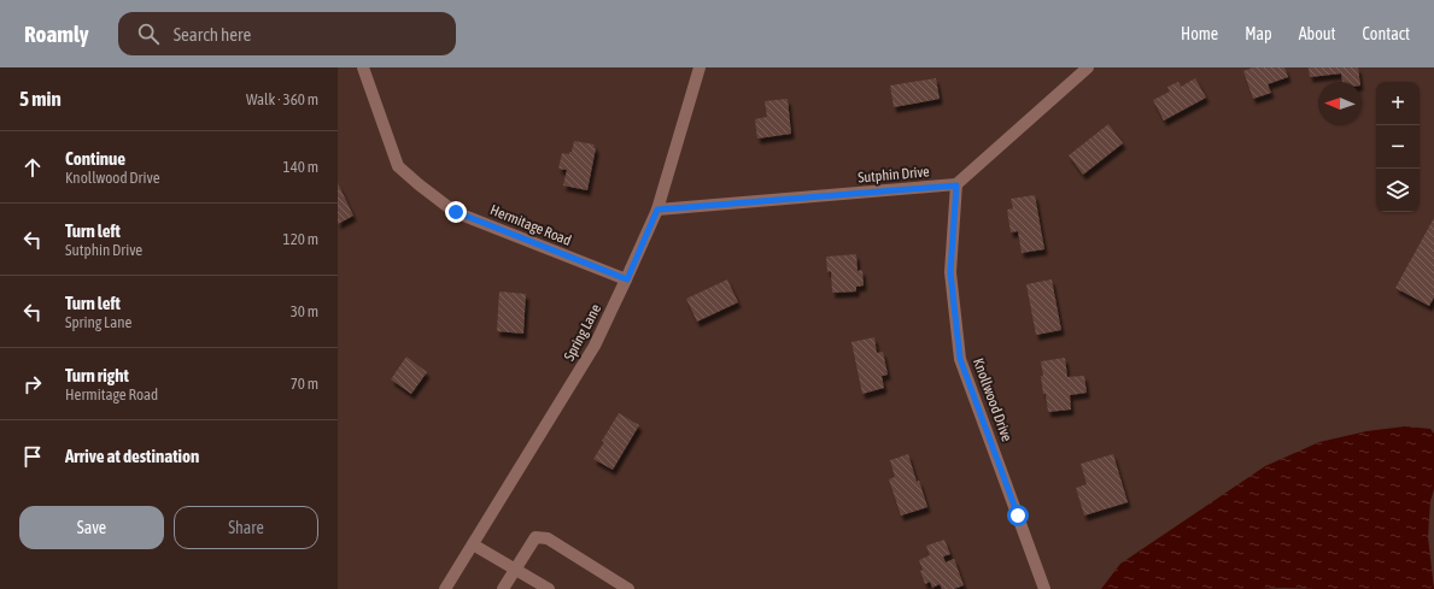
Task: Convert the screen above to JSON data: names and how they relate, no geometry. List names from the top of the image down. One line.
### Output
{"streets":{"street":["Sutphin Drive","Hermitage Road","Spring Lane","Knollwood Drive"]},"crossings":[["Sutphin Drive","Spring Lane"],["Sutphin Drive","Knollwood Drive"],["Hermitage Road","Spring Lane"]],"north":"left","page":{"header":"Roamly","search":"Search here","nav":["Home","Map","About","Contact"],"heading":["5 min","Walk · 360 m"],"map_buttons":["+","−"],"list":[["Continue","Knollwood Drive","140 m"],["Turn left","Sutphin Drive","120 m"],["Turn left","Spring Lane","30 m"],["Turn right","Hermitage Road","70 m"],"Arrive at destination"],"buttons":["Save","Share"]}}
